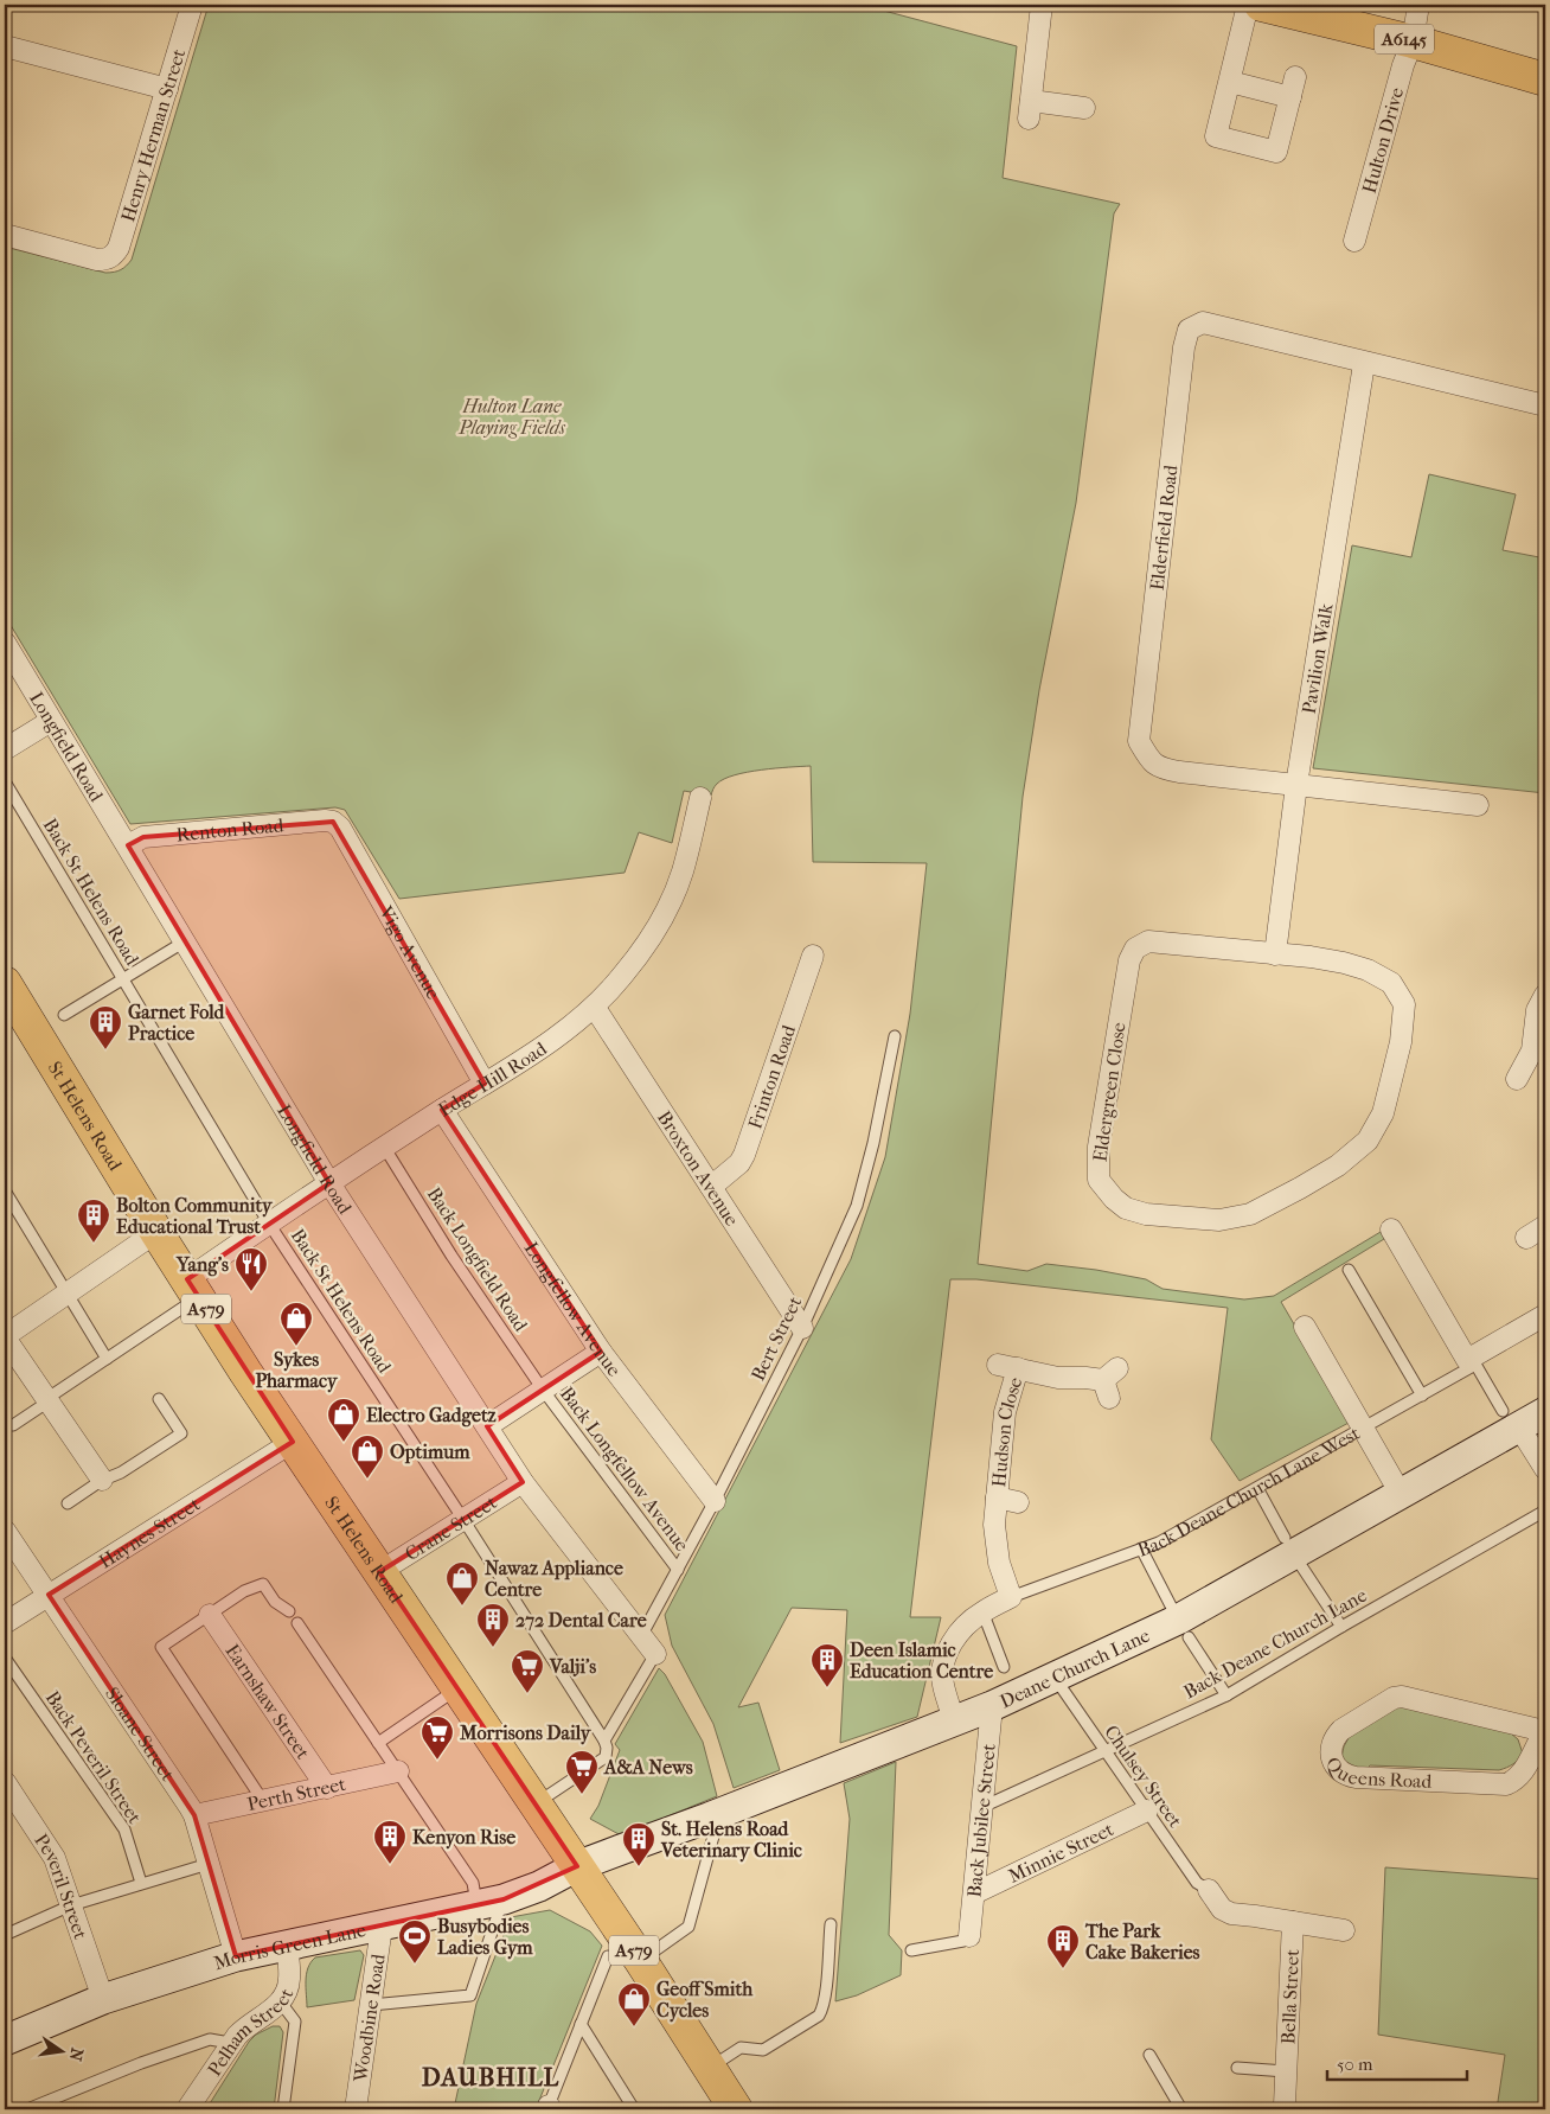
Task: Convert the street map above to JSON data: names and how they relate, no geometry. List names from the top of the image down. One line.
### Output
{"streets":{"main road":["A6145","St Helens Road","A579"],"street":["Henry Herman Street","Hulton Drive","Elderfield Road","Pavilion Walk","Longfield Road","Renton Road","Vigo Avenue","Frinton Road","Edge Hill Road","Eldergreen Close","Broxton Avenue","Longfellow Avenue","Hudson Close","Back Deane Church Lane West","Crane Street","Haynes Street","Deane Church Lane","Earnshaw Street","Sloane Street","Queens Road","Perth Street","Back Jubilee Street","Minnie Street","Peveril Street","Morris Green Lane","Bella Street","Woodbine Road","Pelham Street"],"lane":["Back St Helens Road","Back Longfield Road","Bert Street","Back Longfellow Avenue","Back Deane Church Lane","Back Peveril Street","Chulsey Street"]},"crossings":[["A6145","Hulton Drive"],["Elderfield Road","Pavilion Walk"],["Pavilion Walk","Eldergreen Close"],["Longfield Road","Renton Road"],["Longfield Road","Edge Hill Road"],["Longfield Road","Bert Street"],["Longfield Road","Crane Street"],["Renton Road","Vigo Avenue"],["Back St Helens Road","Edge Hill Road"],["Back St Helens Road","Crane Street"],["Vigo Avenue","Edge Hill Road"],["Frinton Road","Broxton Avenue"],["Edge Hill Road","St Helens Road"],["Edge Hill Road","Broxton Avenue"],["Edge Hill Road","Back Longfield Road"],["Edge Hill Road","Longfellow Avenue"],["St Helens Road","Crane Street"],["St Helens Road","Haynes Street"],["St Helens Road","Deane Church Lane"],["St Helens Road","Morris Green Lane"],["Broxton Avenue","Bert Street"],["Back Longfield Road","Back Longfellow Avenue"],["Longfellow Avenue","Bert Street"],["Bert Street","Back Longfellow Avenue"],["Hudson Close","Back Deane Church Lane West"],["Haynes Street","Sloane Street"],["Back Deane Church Lane","Chulsey Street"],["Back Deane Church Lane","Back Jubilee Street"],["Deane Church Lane","Chulsey Street"],["Deane Church Lane","Back Jubilee Street"],["Deane Church Lane","Morris Green Lane"],["Earnshaw Street","Perth Street"],["Sloane Street","Perth Street"],["Sloane Street","Morris Green Lane"],["Chulsey Street","Minnie Street"],["Chulsey Street","Bella Street"],["Back Jubilee Street","Minnie Street"],["Peveril Street","Morris Green Lane"],["Morris Green Lane","Woodbine Road"],["Morris Green Lane","Pelham Street"]],"districts":["DAUBHILL"],"parks":["Hulton Lane Playing Fields"],"places":{"building":["Garnet Fold Practice","Bolton Community Educational Trust","272 Dental Care","Deen Islamic Education Centre","Kenyon Rise","St. Helens Road Veterinary Clinic","The Park Cake Bakeries"],"restaurant":["Yang's"],"shop":["Sykes Pharmacy","Electro Gadgetz","Optimum","Nawaz Appliance Centre","Geoff Smith Cycles"],"supermarket":["Valji's","Morrisons Daily","A&A News"],"sports":["Busybodies Ladies Gym"]},"scale_bar":"50 m","north":"right"}
